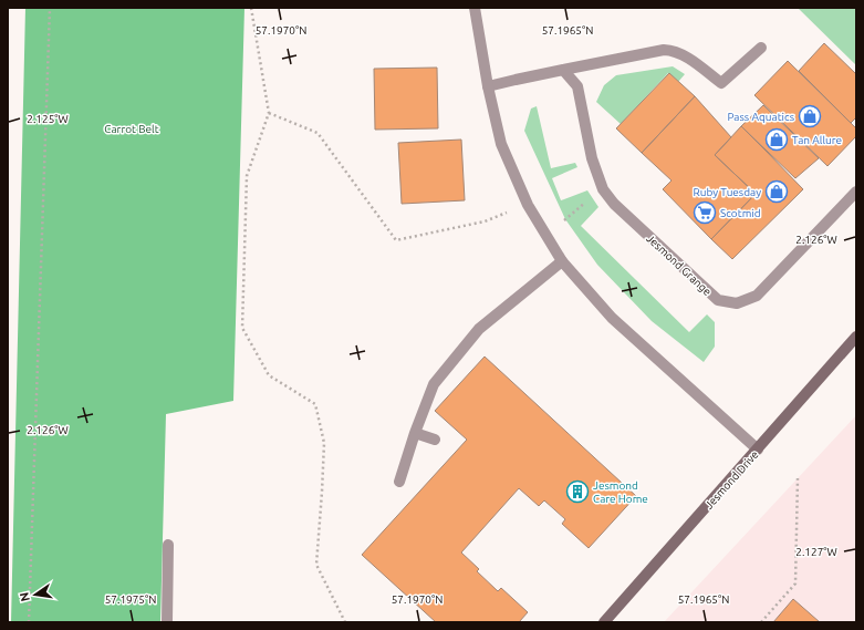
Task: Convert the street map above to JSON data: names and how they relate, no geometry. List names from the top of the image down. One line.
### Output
{"streets":{"street":["Jesmond Grange","Jesmond Drive"]},"parks":["Carrot Belt"],"places":{"shop":["Pass Aquatics","Tan Allure","Ruby Tuesday"],"supermarket":["Scotmid"],"building":["Jesmond Care Home"]},"north":"left","coordinates":["57.1970°N","57.1965°N","2.125°W","2.126°W","2.127°W","57.1975°N"]}
